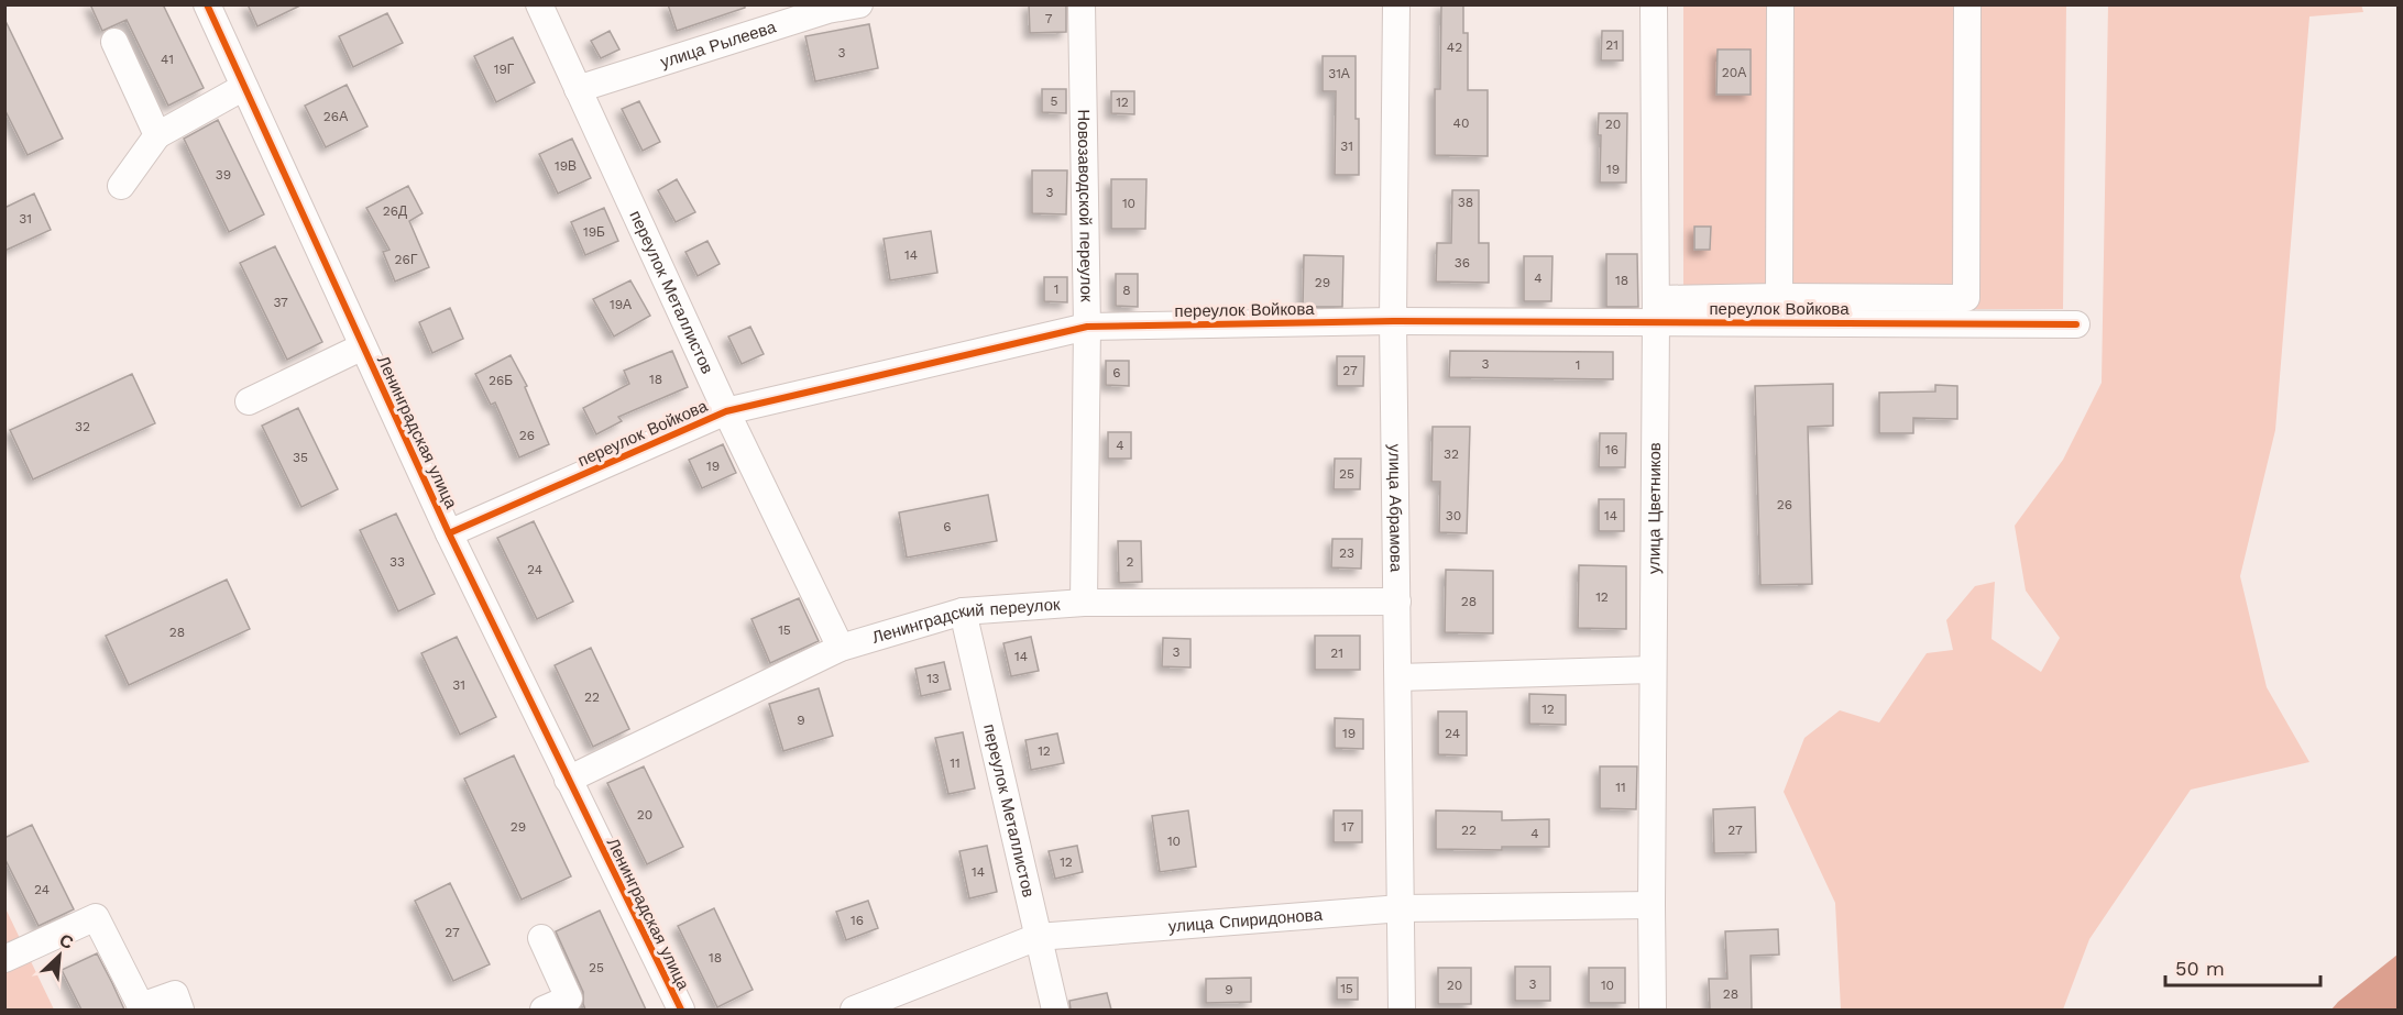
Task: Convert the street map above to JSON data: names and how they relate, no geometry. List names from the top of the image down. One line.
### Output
{"streets":{"street":["улица Рылеева","Новозаводской переулок","переулок Металлистов","переулок Войкова","Ленинградская улица","улица Абрамова","улица Цветников","Ленинградский переулок","улица Спиридонова"]},"crossings":[["улица Рылеева","переулок Металлистов"],["Новозаводской переулок","переулок Войкова"],["Новозаводской переулок","Ленинградский переулок"],["переулок Металлистов","переулок Войкова"],["переулок Металлистов","Ленинградский переулок"],["переулок Металлистов","улица Спиридонова"],["переулок Войкова","Ленинградская улица"],["переулок Войкова","улица Абрамова"],["переулок Войкова","улица Цветников"],["Ленинградская улица","Ленинградский переулок"],["улица Абрамова","Ленинградский переулок"],["улица Абрамова","улица Спиридонова"],["улица Цветников","улица Спиридонова"]],"house_numbers":["7","21","42","3","41","19Г","20А","31А","5","12","26А","40","20","31","19В","19","39","3","38","10","26Д","31","19Б","14","26Г","36","4","18","29","1","8","37","19А","3","1","27","6","18","26Б","32","26","4","16","32","35","19","25","26","30","14","6","23","33","2","24","12","28","15","28","3","21","14","13","31","22","12","9","19","24","12","11","11","20","29","17","22","27","4","10","12","14","24","16","27","18","25","3","20","10","15","9","28"],"scale_bar":"50 m","north":"top right"}
